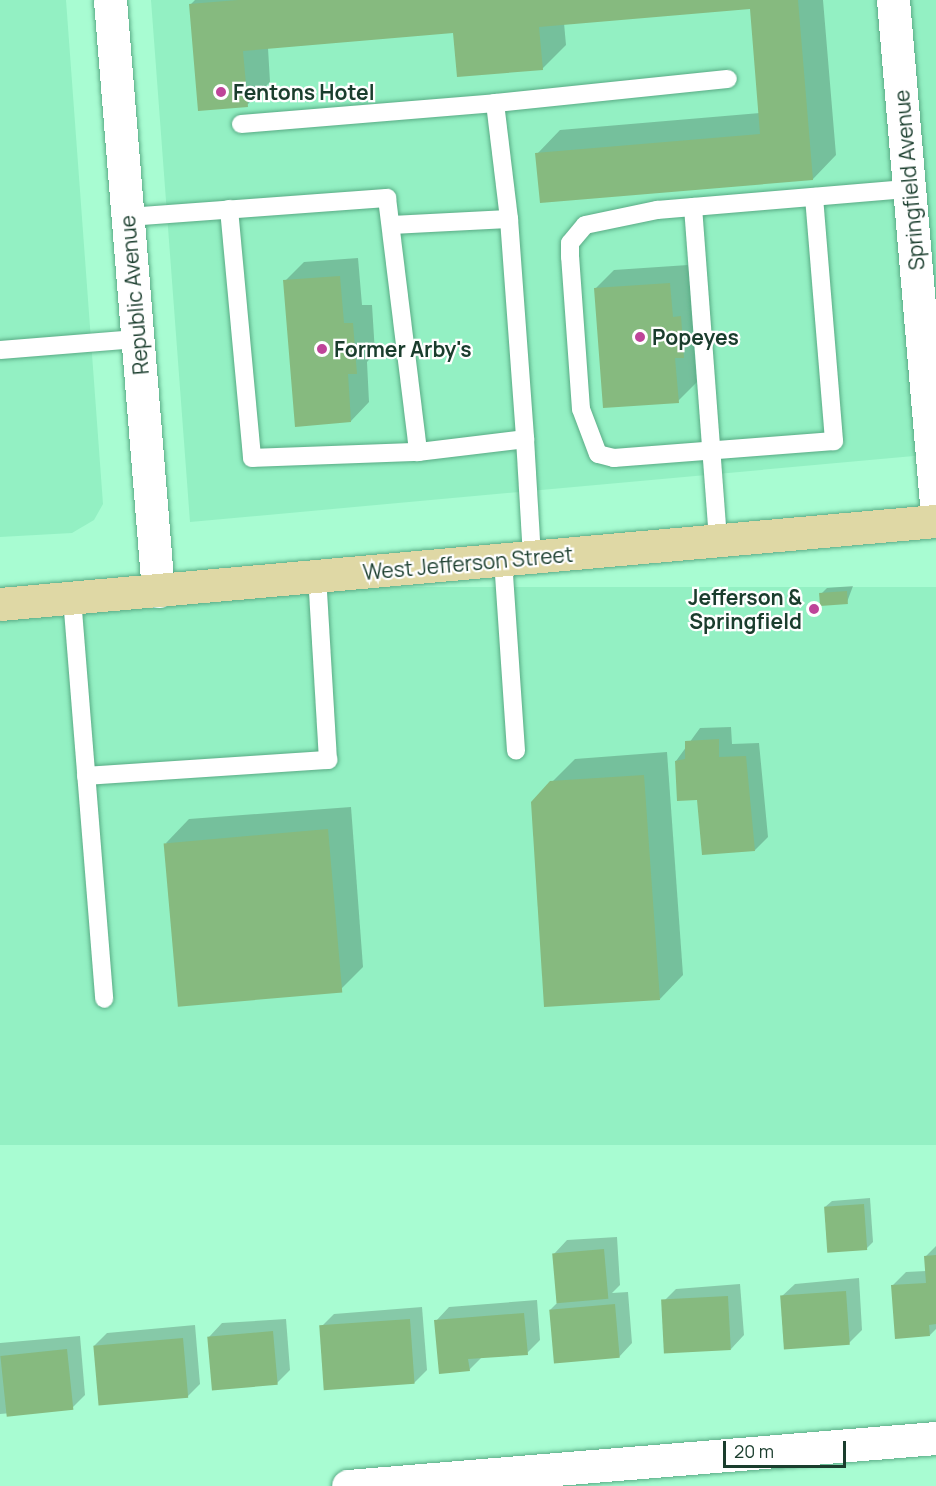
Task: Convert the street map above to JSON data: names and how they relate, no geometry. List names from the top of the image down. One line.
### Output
{"streets":{"main road":["West Jefferson Street"],"street":["Springfield Avenue","Republic Avenue"]},"crossings":[["Republic Avenue","West Jefferson Street"]],"places":["Fentons Hotel","Popeyes","Former Arby's","Jefferson & Springfield"],"scale_bar":"20 m"}
